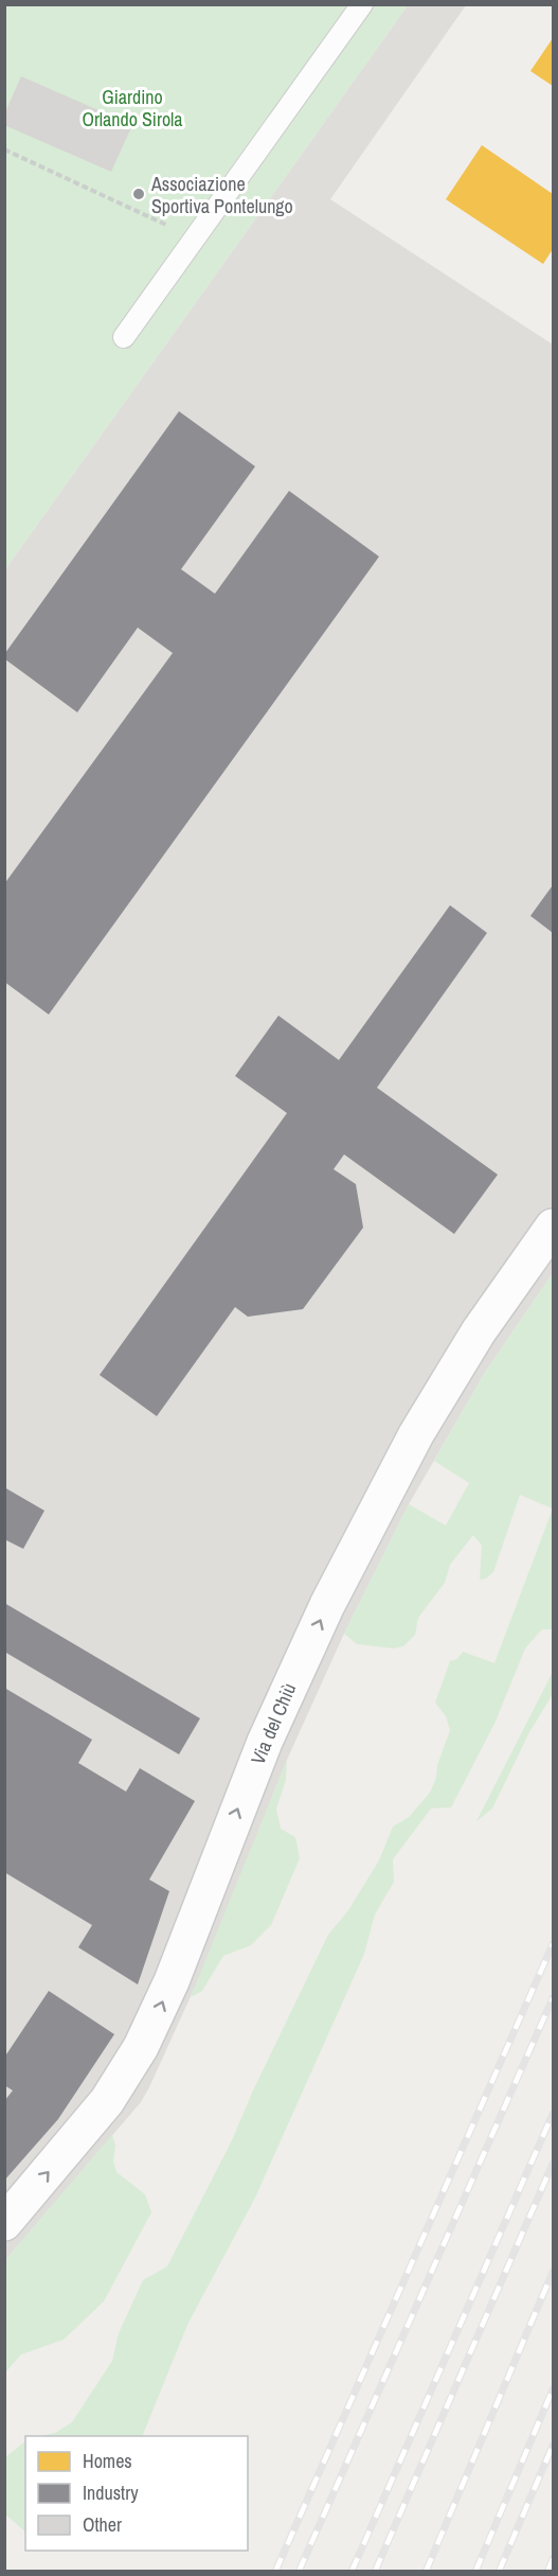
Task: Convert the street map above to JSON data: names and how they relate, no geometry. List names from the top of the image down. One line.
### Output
{"streets":{"street":["Via del Chiù"]},"one_way":["Via del Chiù"],"parks":["Giardino Orlando Sirola"],"places":["Associazione Sportiva Pontelungo"],"legend":["Homes","Industry","Other"]}
